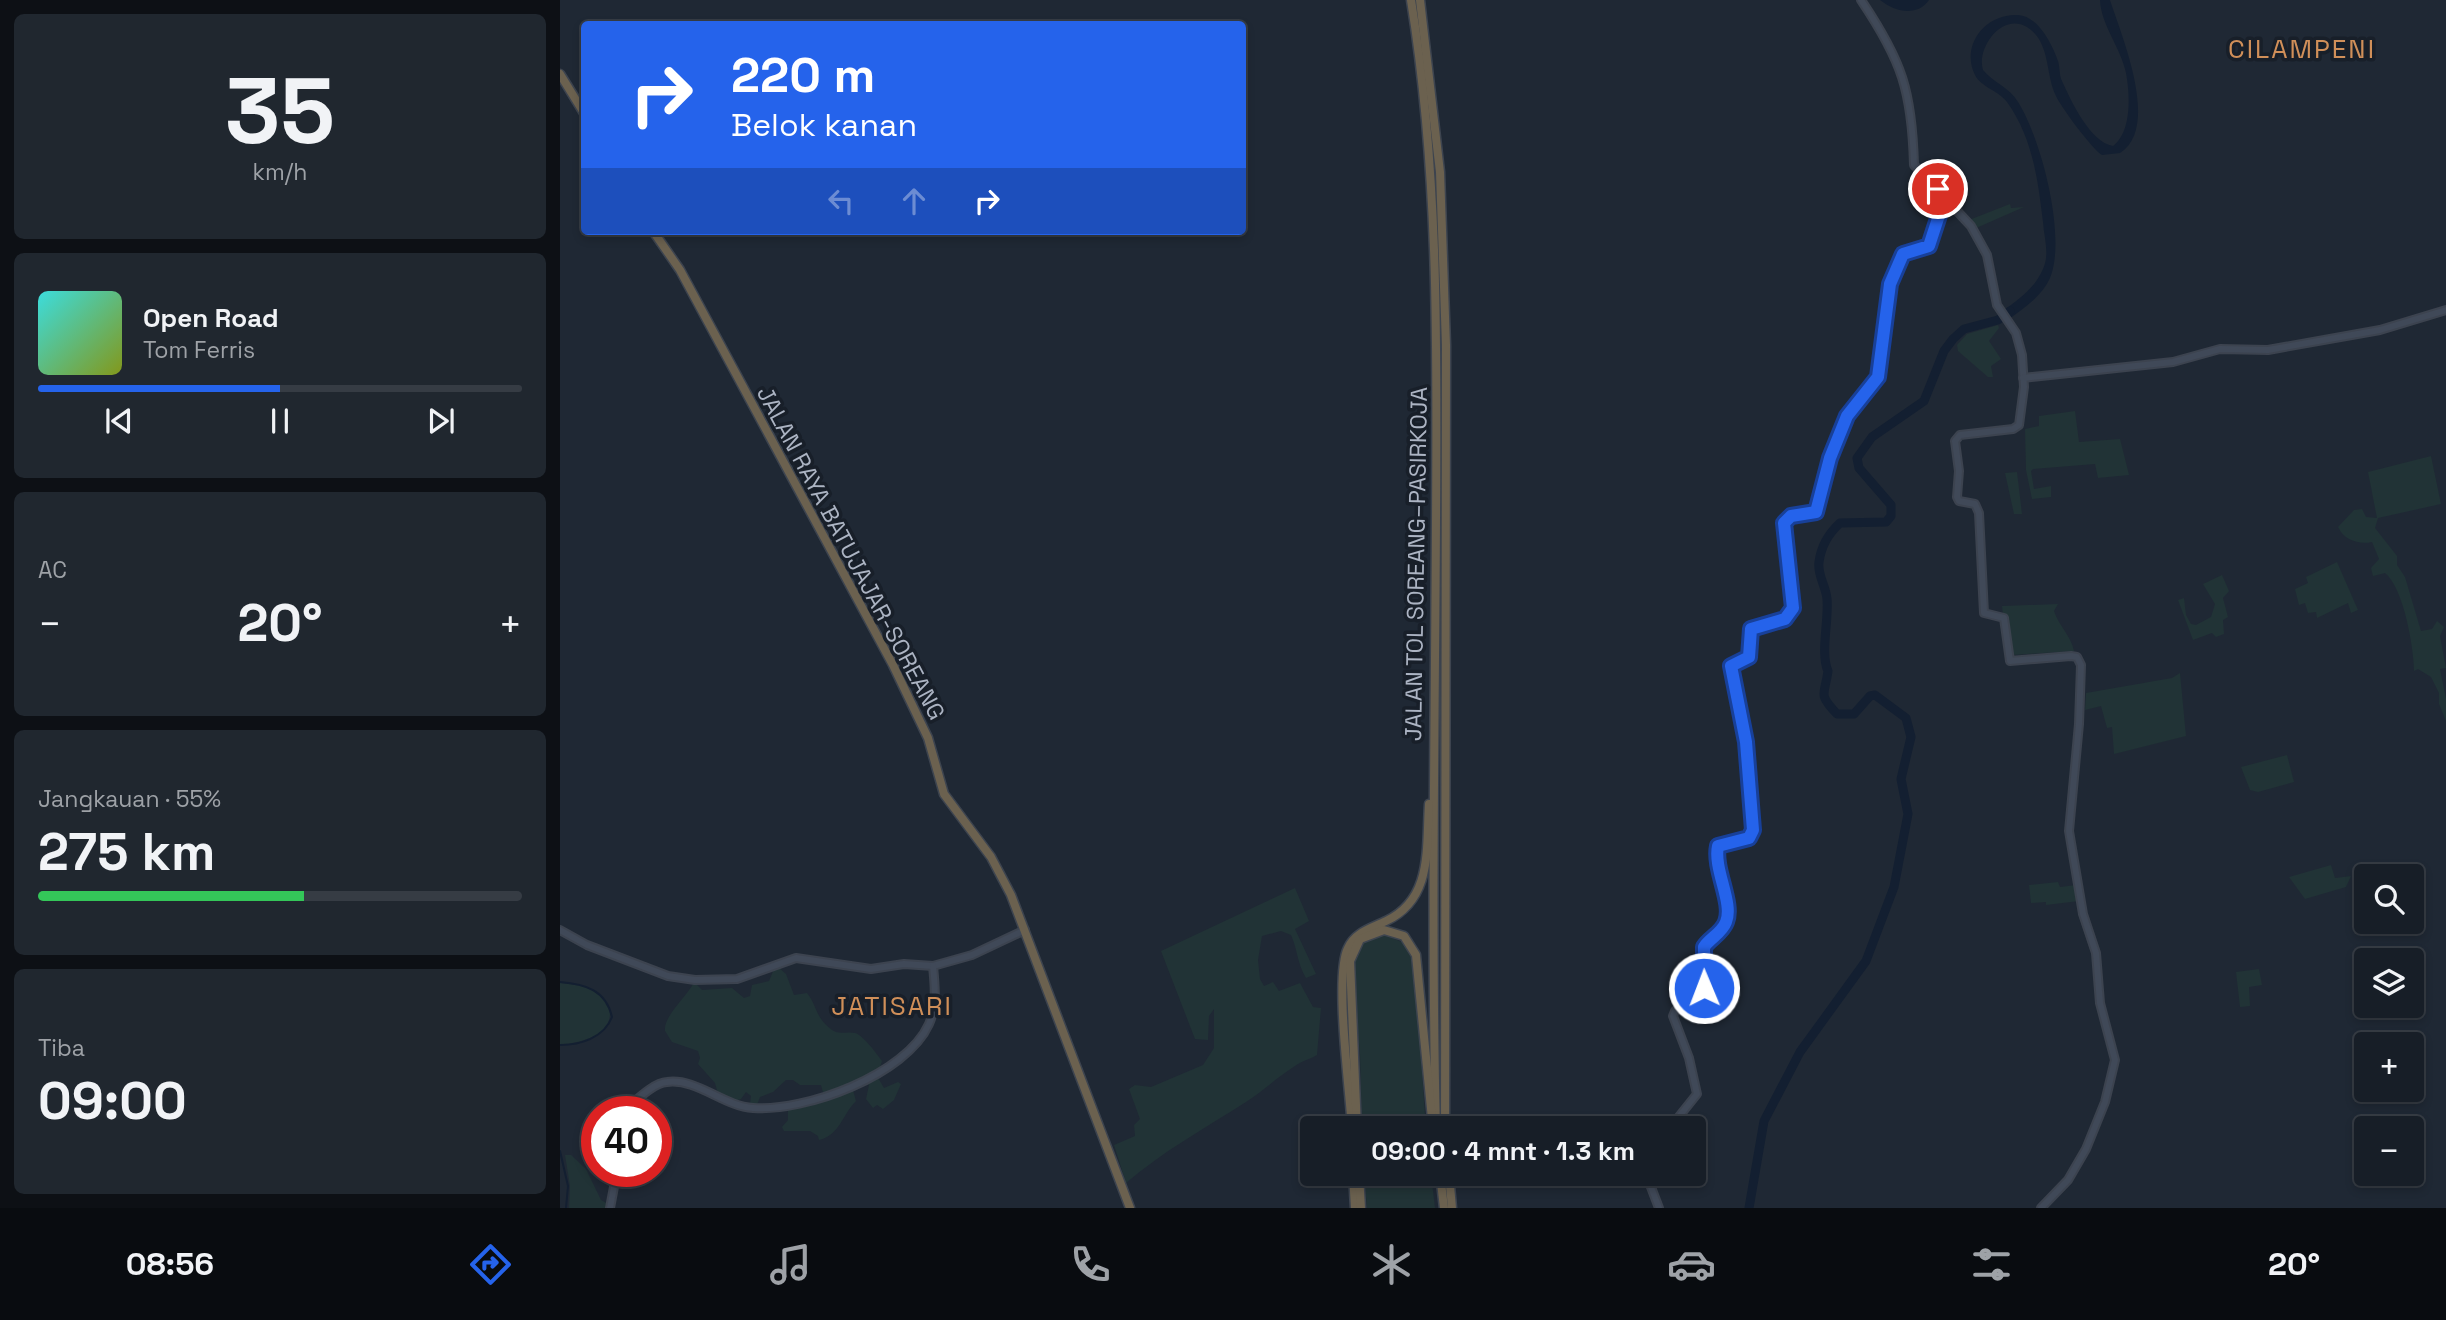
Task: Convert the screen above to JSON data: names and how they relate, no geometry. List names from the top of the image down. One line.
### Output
{"streets":{"highway":["JALAN RAYA BATUJAJAR-SOREANG","JALAN TOL SOREANG–PASIRKOJA"]},"districts":["CILAMPENI","JATISARI"],"page":{"tile":[["35","km/h"],"AC",["Jangkauan · 55%","275 km"],["Tiba","09:00"]],"turn":["220 m","Belok kanan"],"song":["Open Road","Tom Ferris"],"heat":["−","20°","+"],"map_buttons":["+","−"],"limit":"40","trip":"09:00 · 4 mnt · 1.3 km","tabs":["08:56","20°"]}}
